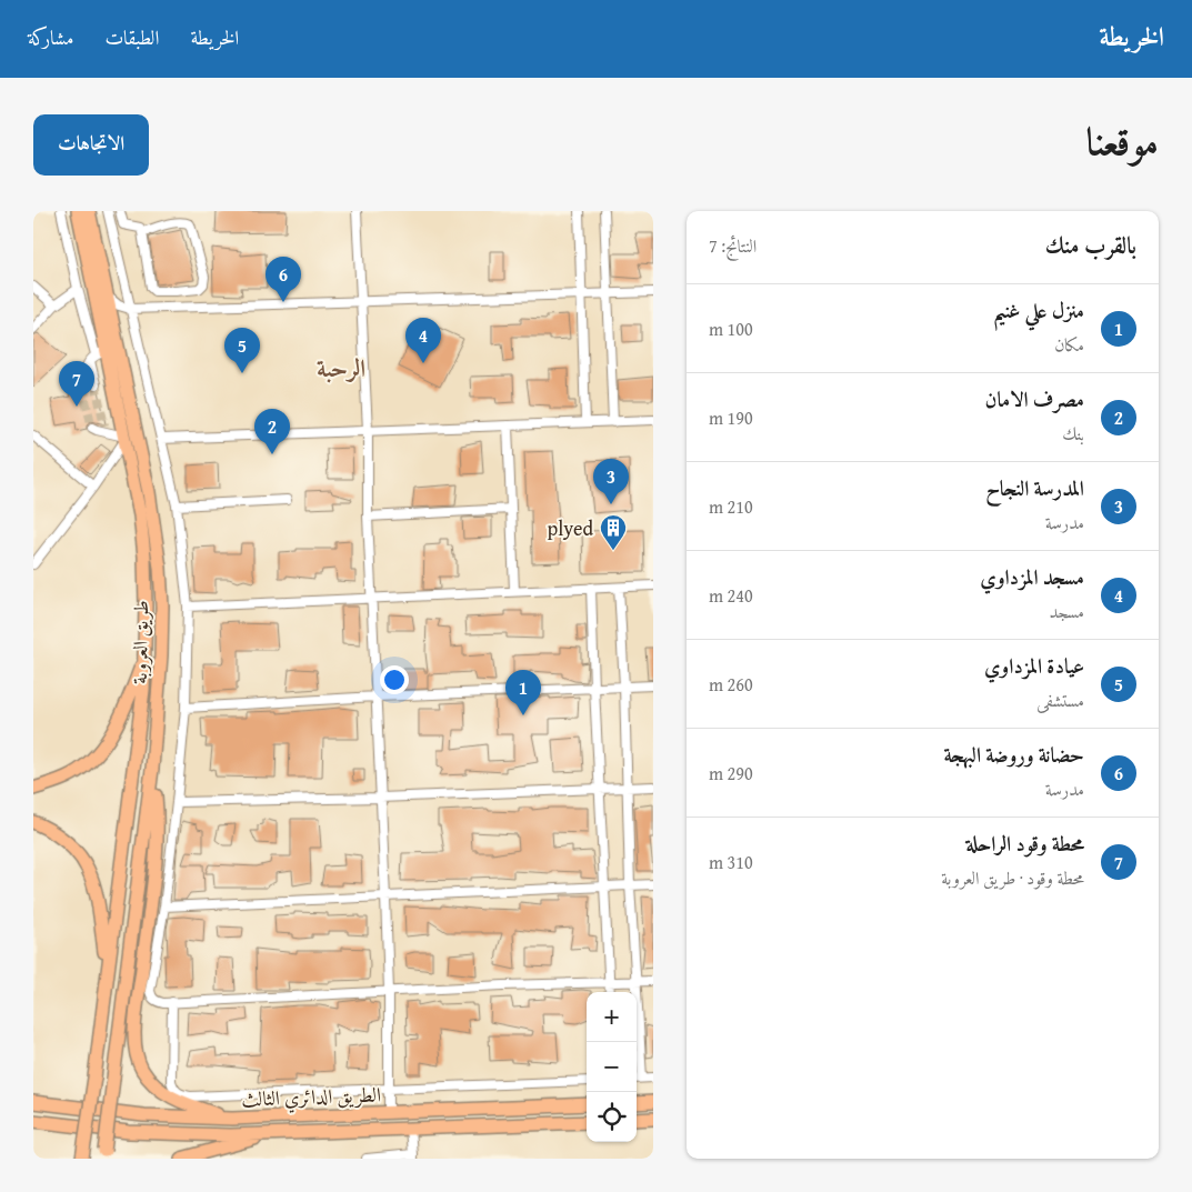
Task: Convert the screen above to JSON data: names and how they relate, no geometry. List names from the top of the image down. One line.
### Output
{"streets":{"highway":["طريق العروبة","الطريق الدائري الثالث"]},"districts":["الرحبة"],"places":{"building":["plyed"]},"page":{"header":"الخريطة","nav":["الخريطة","الطبقات","مشاركة"],"title":"موقعنا","buttons":"الاتجاهات","heading":["بالقرب منك","النتائج: 7"],"pins":["6","4","5","7","2","3","1"],"list":[{"mark":"1","name":"منزل علي غنيم","note":"مكان","value":"100 m"},{"mark":"2","name":"مصرف الامان","note":"بنك","value":"190 m"},{"mark":"3","name":"المدرسة النجاح","note":"مدرسة","value":"210 m"},{"mark":"4","name":"مسجد المزداوي","note":"مسجد","value":"240 m"},{"mark":"5","name":"عيادة المزداوي","note":"مستشفى","value":"260 m"},{"mark":"6","name":"حضانة وروضة البهجة","note":"مدرسة","value":"290 m"},{"mark":"7","name":"محطة وقود الراحلة","note":"محطة وقود · طريق العروبة","value":"310 m"}],"map_buttons":["+","−"]}}
